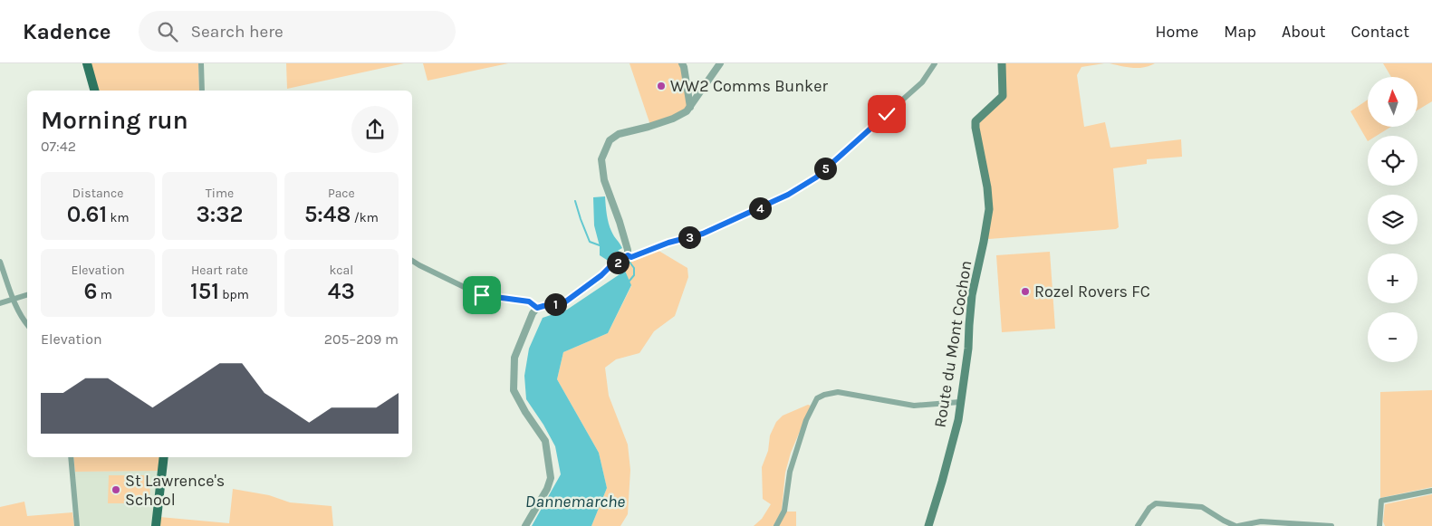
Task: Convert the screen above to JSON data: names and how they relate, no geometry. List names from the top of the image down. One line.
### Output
{"streets":{"main road":["Route du Mont Cochon"]},"water":["Dannemarche"],"places":["WW2 Comms Bunker","Rozel Rovers FC","St Lawrence's School"],"north":"top","page":{"header":"Kadence","search":"Search here","nav":["Home","Map","About","Contact"],"map_buttons":["+","−"],"heading":["Morning run","07:42"],"pins":["5","4","3","2","1"],"stats":[["Distance","0.61 km"],["Time","3:32"],["Pace","5:48 /km"],["Elevation","6 m"],["Heart rate","151 bpm"],["kcal","43"]],"chart":["Elevation","205–209 m"]}}
